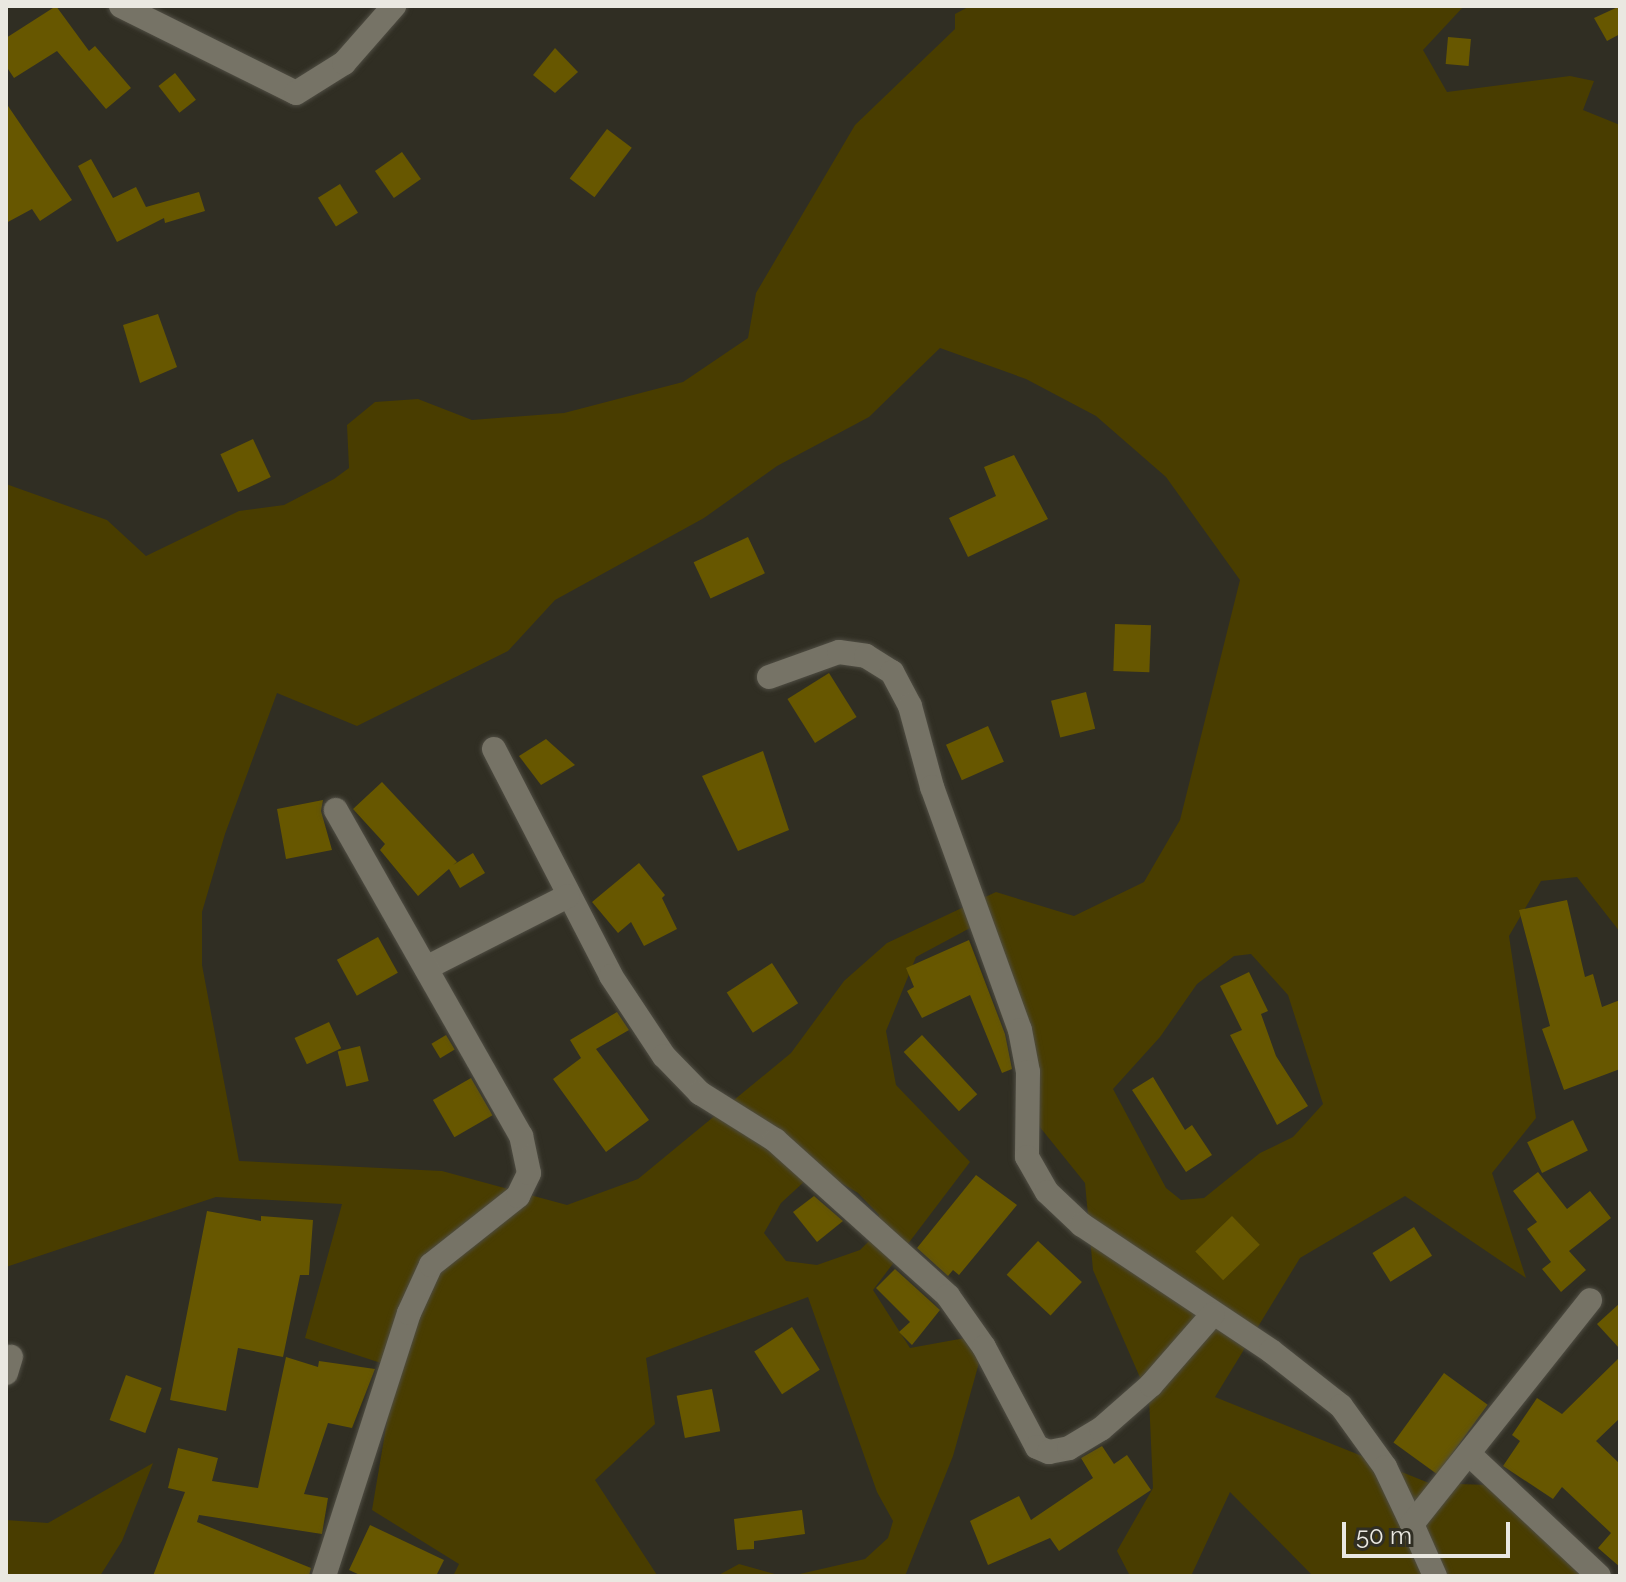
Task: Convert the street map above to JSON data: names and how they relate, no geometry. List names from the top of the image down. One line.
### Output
{"scale_bar":"50 m"}
